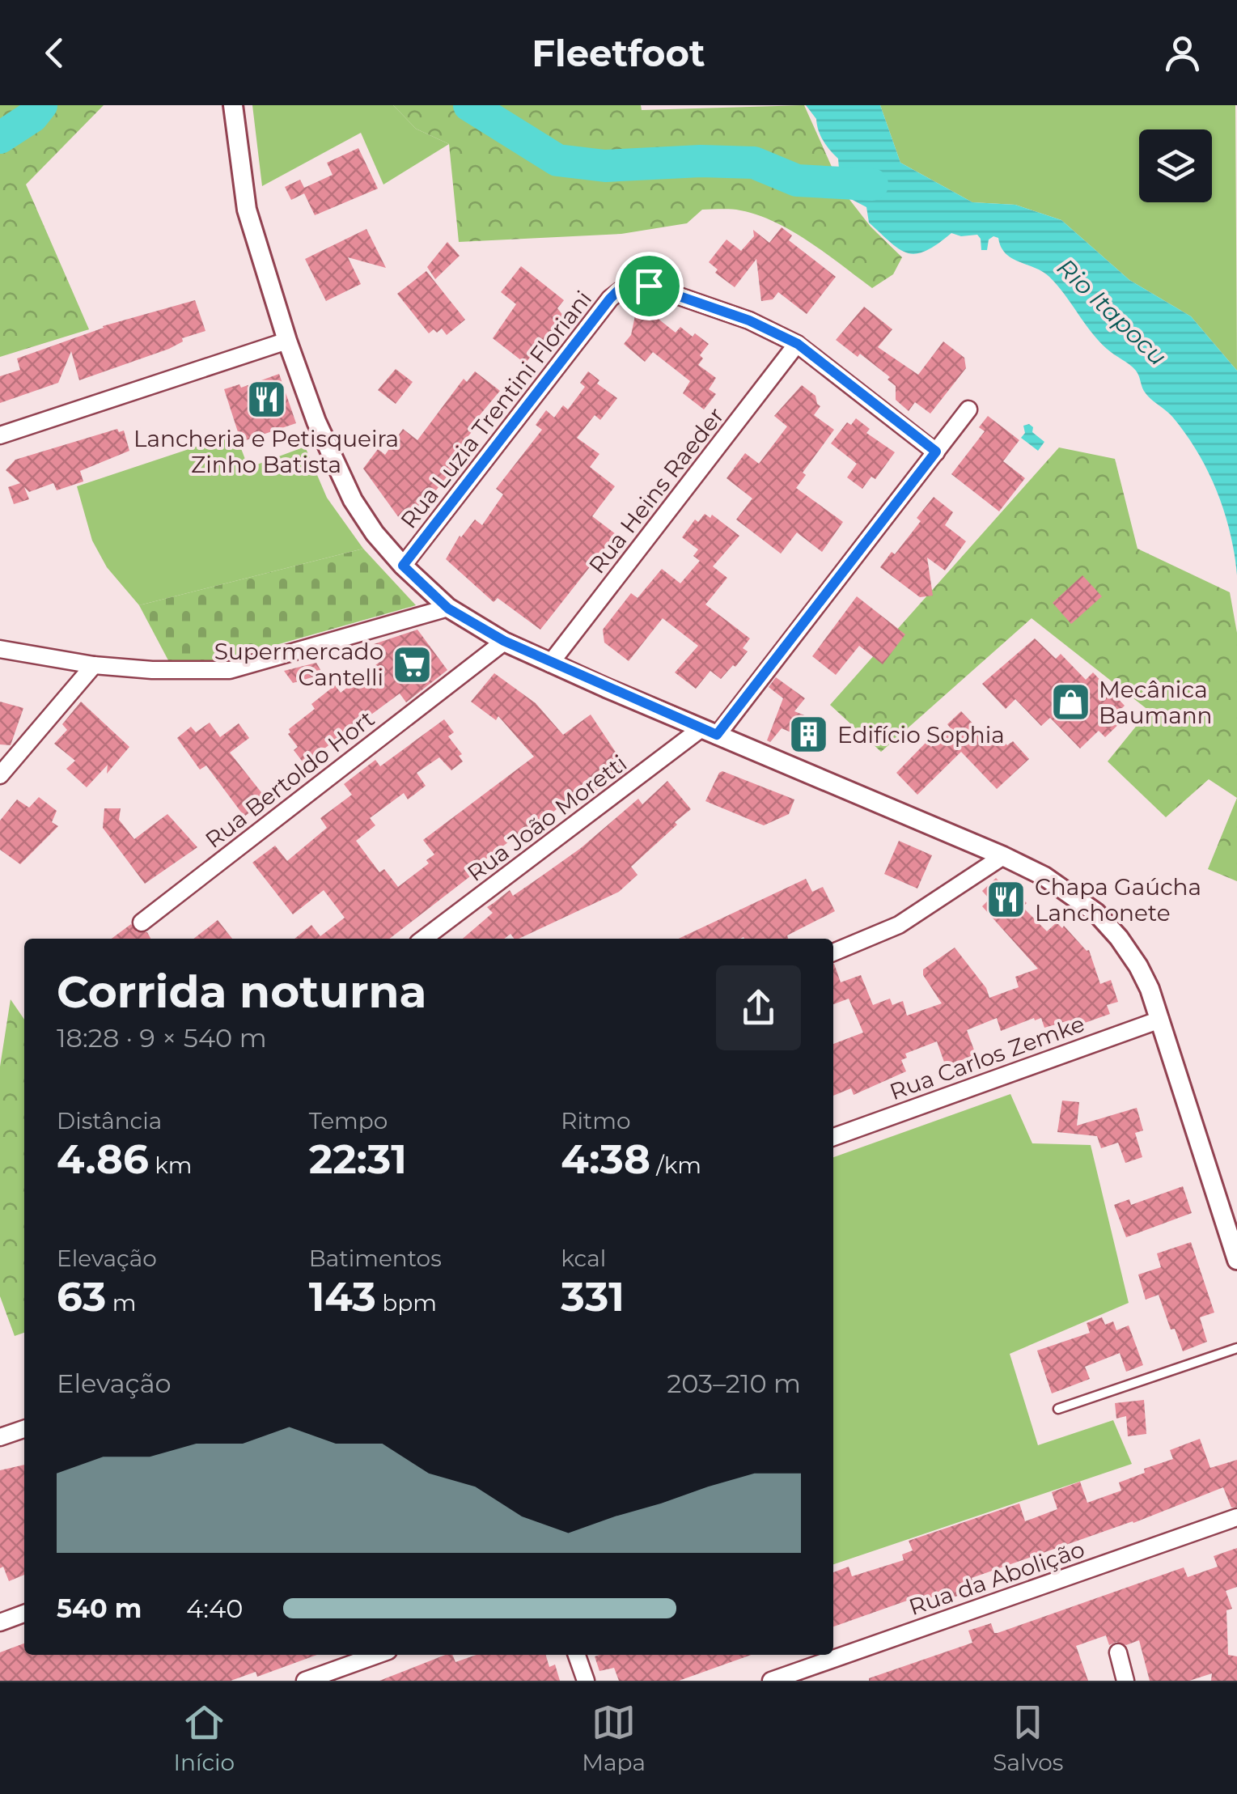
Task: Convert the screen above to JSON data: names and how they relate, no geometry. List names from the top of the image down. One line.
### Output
{"streets":{"street":["Rua Luzia Trentini Floriani","Rua Heins Raeder","Rua Bertoldo Hort","Rua João Moretti","Rua Carlos Zemke","Rua da Abolição"]},"crossings":[["Rua Luzia Trentini Floriani","Rua Heins Raeder"]],"water":["Rio Itapocu"],"places":{"restaurant":["Lancheria e Petisqueira Zinho Batista","Chapa Gaúcha Lanchonete"],"supermarket":["Supermercado Cantelli"],"shop":["Mecânica Baumann"],"building":["Edifício Sophia"]},"page":{"header":"Fleetfoot","heading":["Corrida noturna","18:28 · 9 × 540 m"],"stats":[["Distância","4.86 km"],["Tempo","22:31"],["Ritmo","4:38 /km"],["Elevação","63 m"],["Batimentos","143 bpm"],["kcal","331"]],"chart":["Elevação","203–210 m"],"list":[{"name":"540 m","note":"4:40"}],"tabs":["Início","Mapa","Salvos"]}}
